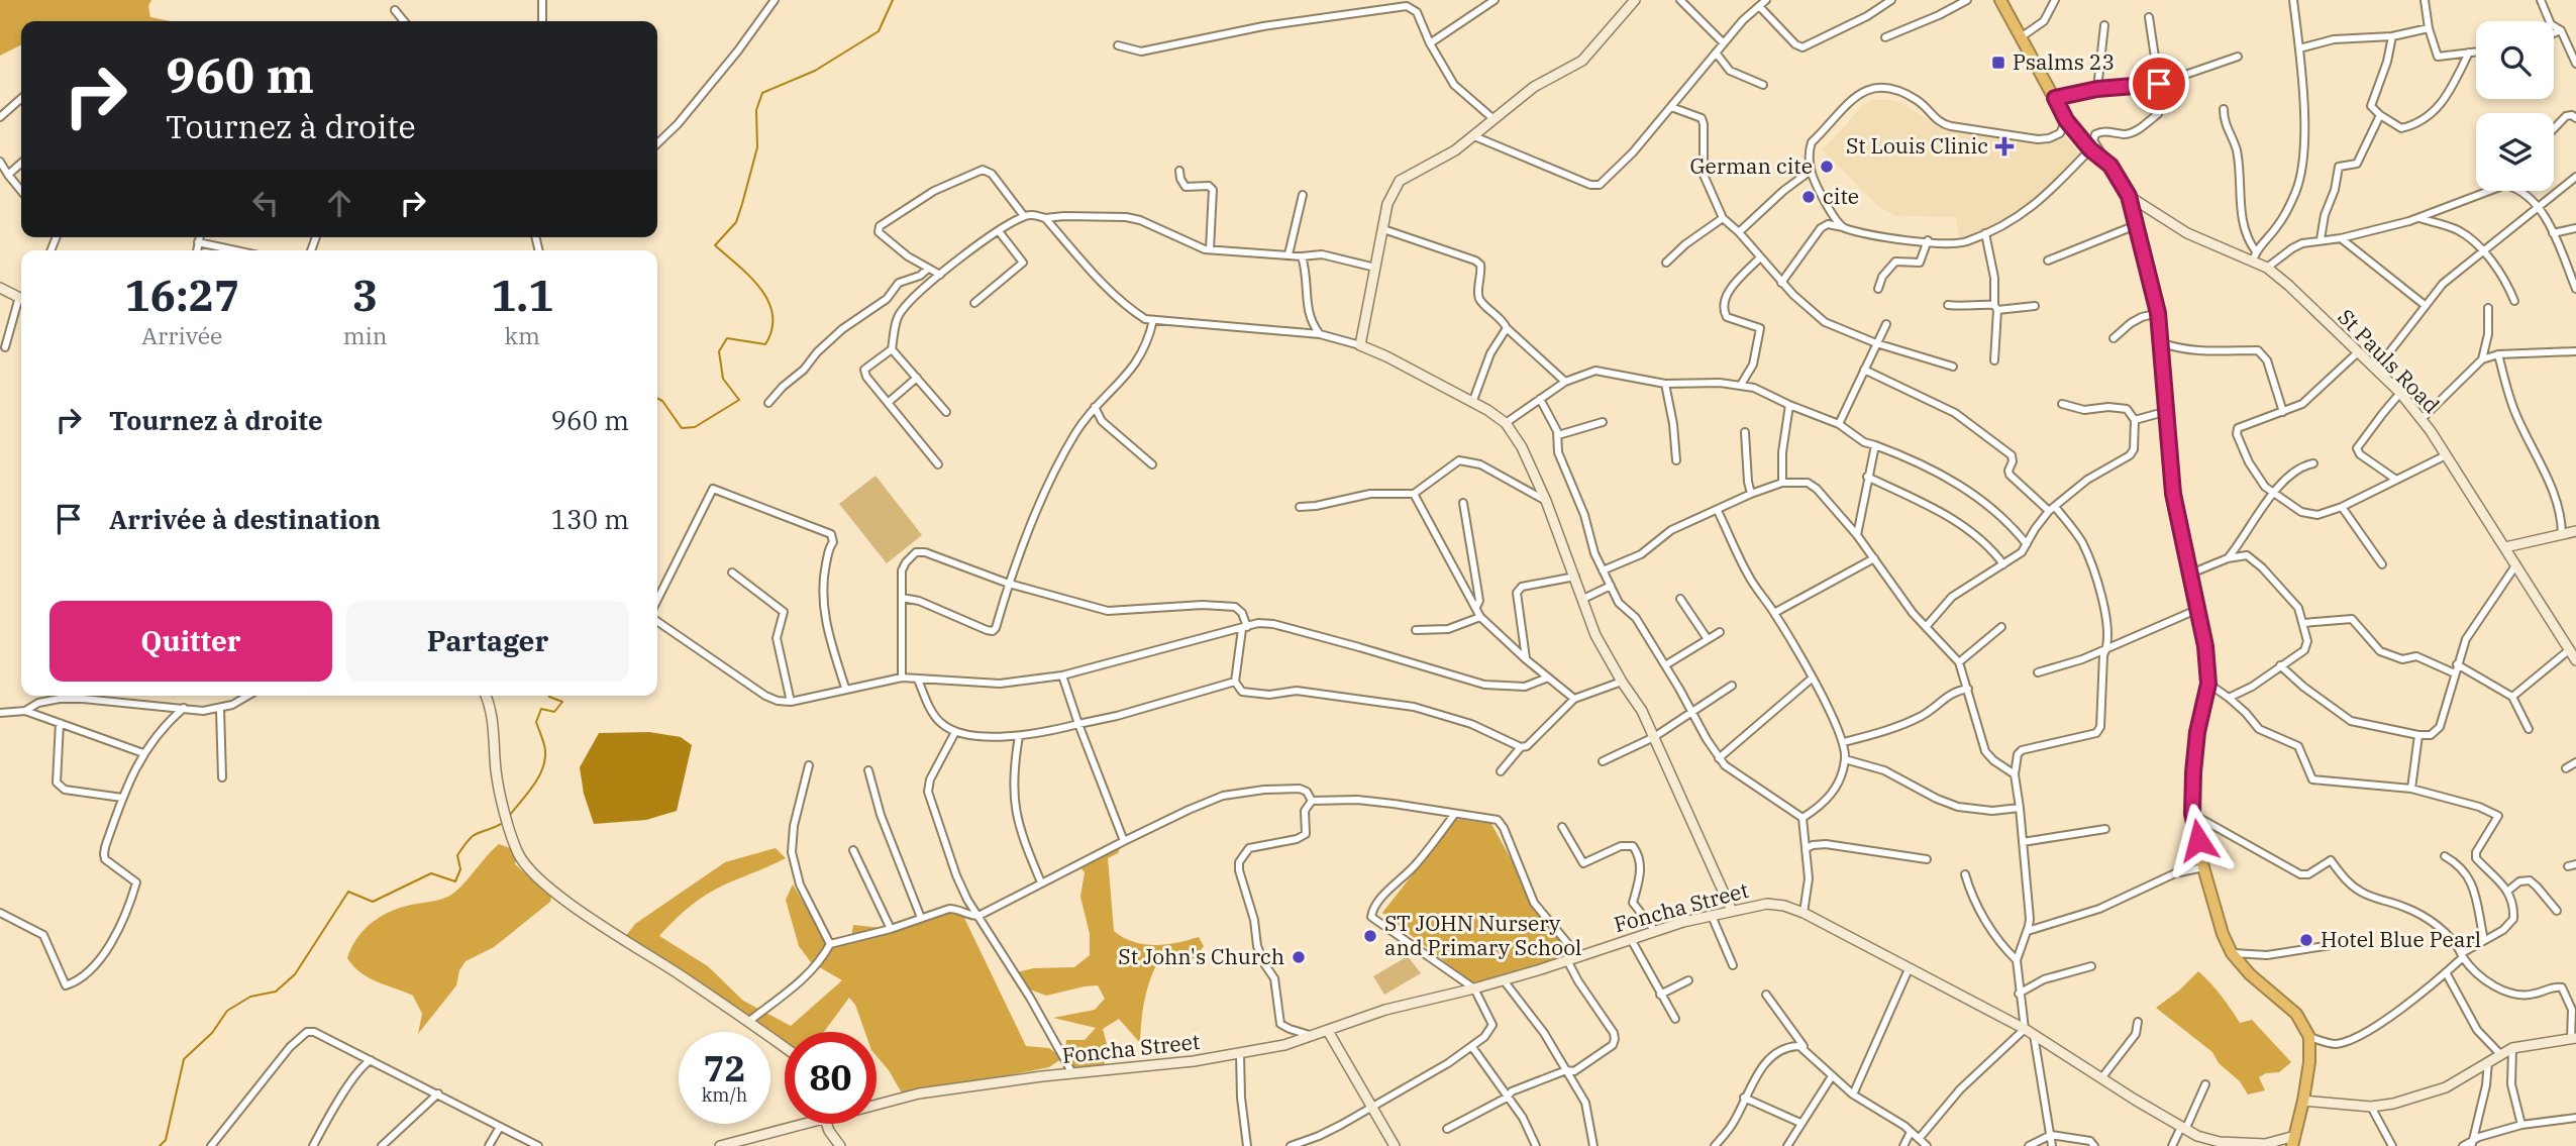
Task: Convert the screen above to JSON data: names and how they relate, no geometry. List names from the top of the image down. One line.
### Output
{"streets":{"street":["St Pauls Road","Foncha Street"]},"places":{"transit":["Psalms 23"],"health":["St Louis Clinic"],"other":["German cite","cite","ST JOHN Nursery and Primary School","Hotel Blue Pearl","St John's Church"]},"page":{"turn":["960 m","Tournez à droite"],"eta":["16:27","Arrivée","3","min","1.1","km"],"list":[{"name":"Tournez à droite","value":"960 m"},{"name":"Arrivée à destination","value":"130 m"}],"buttons":["Quitter","Partager"],"speed":"72 km/h","limit":"80"}}
